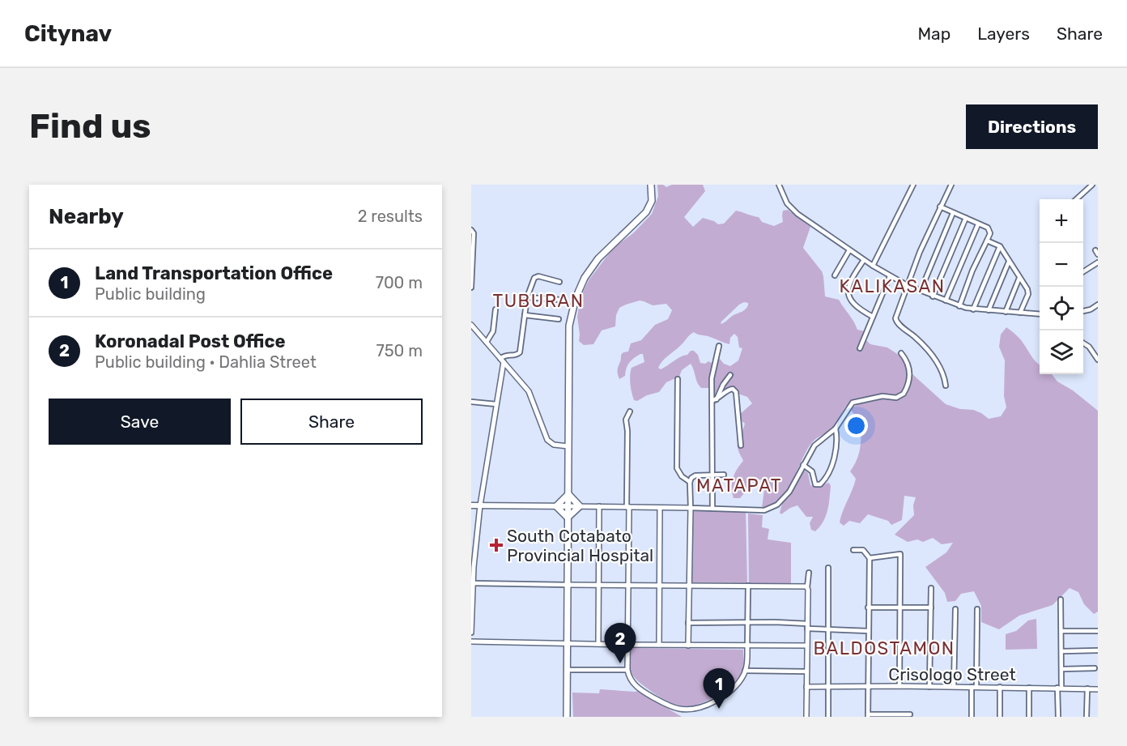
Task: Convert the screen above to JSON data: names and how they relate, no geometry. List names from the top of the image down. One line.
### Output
{"streets":{"street":["Crisologo Street"]},"districts":["KALIKASAN","TUBURAN","MATAPAT","BALDOSTAMON"],"places":{"health":["South Cotabato Provincial Hospital"]},"page":{"header":"Citynav","nav":["Map","Layers","Share"],"buttons":["Directions",["Save","Share"]],"title":"Find us","heading":["Nearby","2 results"],"map_buttons":["+","−"],"list":[{"mark":"1","name":"Land Transportation Office","note":"Public building","value":"700 m"},{"mark":"2","name":"Koronadal Post Office","note":"Public building · Dahlia Street","value":"750 m"}],"pins":["2","1"]}}
